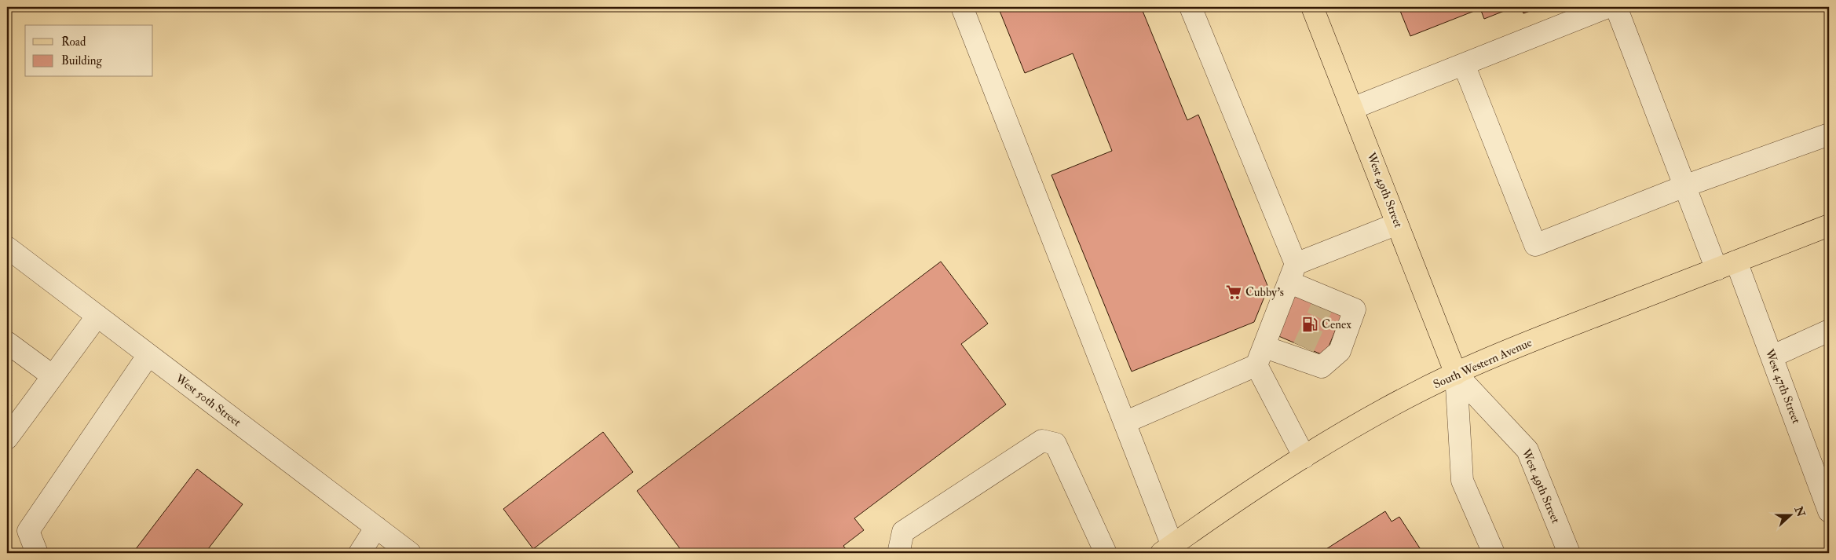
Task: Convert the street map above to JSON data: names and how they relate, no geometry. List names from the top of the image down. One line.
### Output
{"streets":{"main road":["West 49th Street","South Western Avenue"],"street":["West 47th Street","West 50th Street"]},"crossings":[["West 49th Street","South Western Avenue"],["South Western Avenue","West 47th Street"]],"places":{"supermarket":["Cubby's"],"fuel station":["Cenex"]},"legend":["Road","Building"],"north":"right"}
